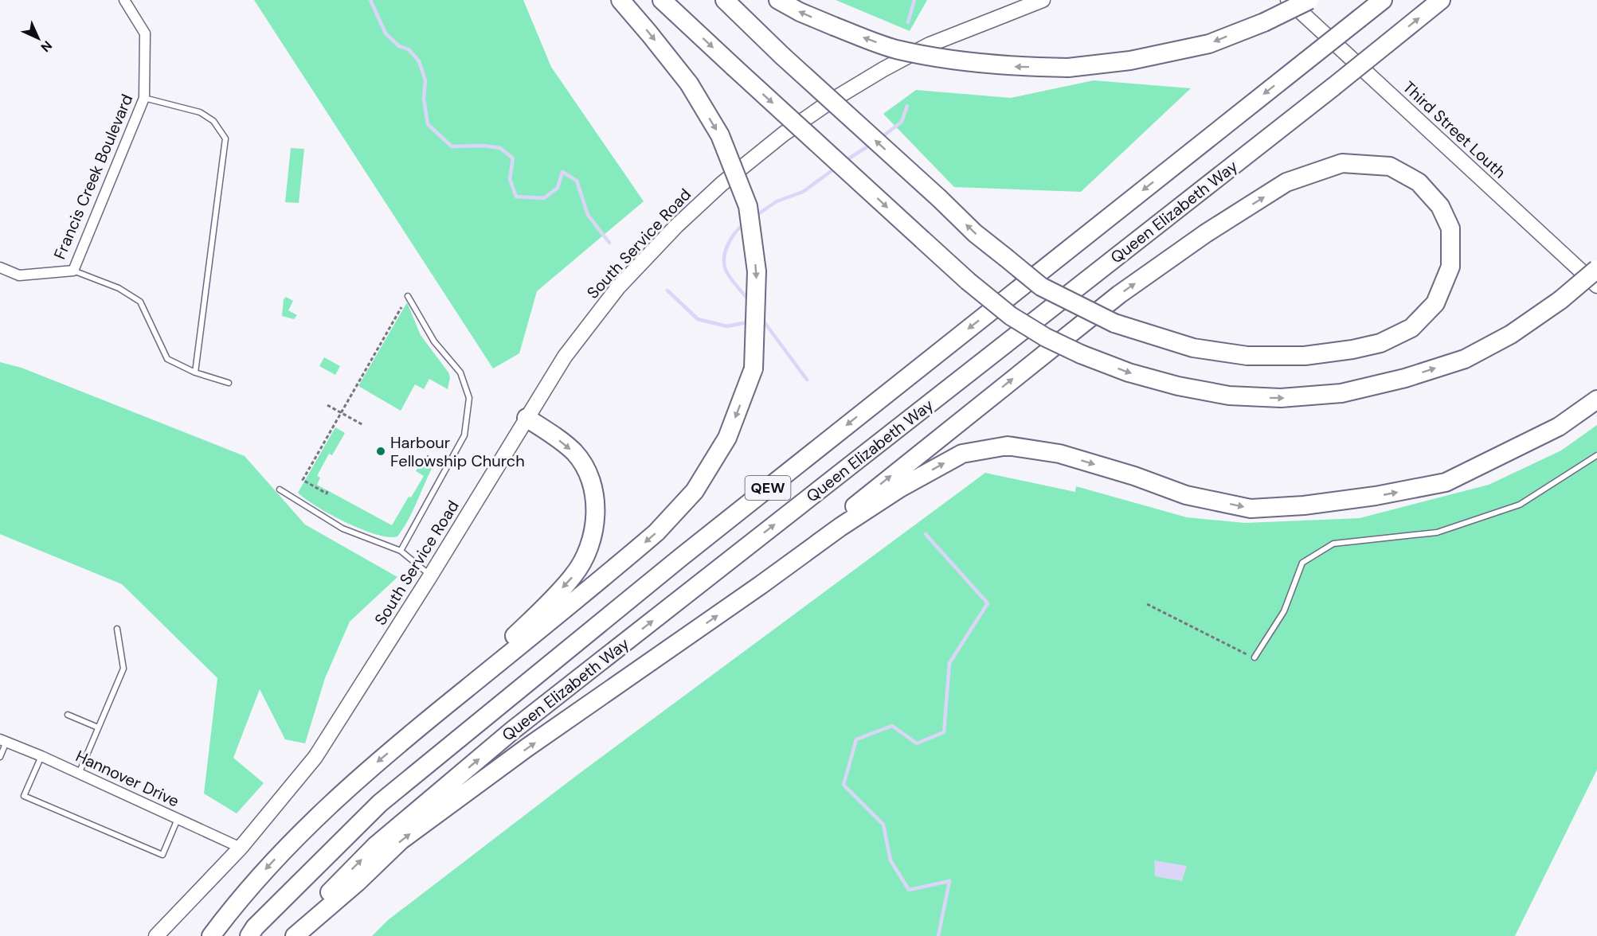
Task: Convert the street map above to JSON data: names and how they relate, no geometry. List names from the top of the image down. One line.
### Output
{"streets":{"highway":["Queen Elizabeth Way","QEW"],"main road":["Third Street Louth","South Service Road"],"street":["Francis Creek Boulevard","Hannover Drive"]},"crossings":[["South Service Road","Hannover Drive"]],"places":["Harbour Fellowship Church"],"north":"bottom right"}
